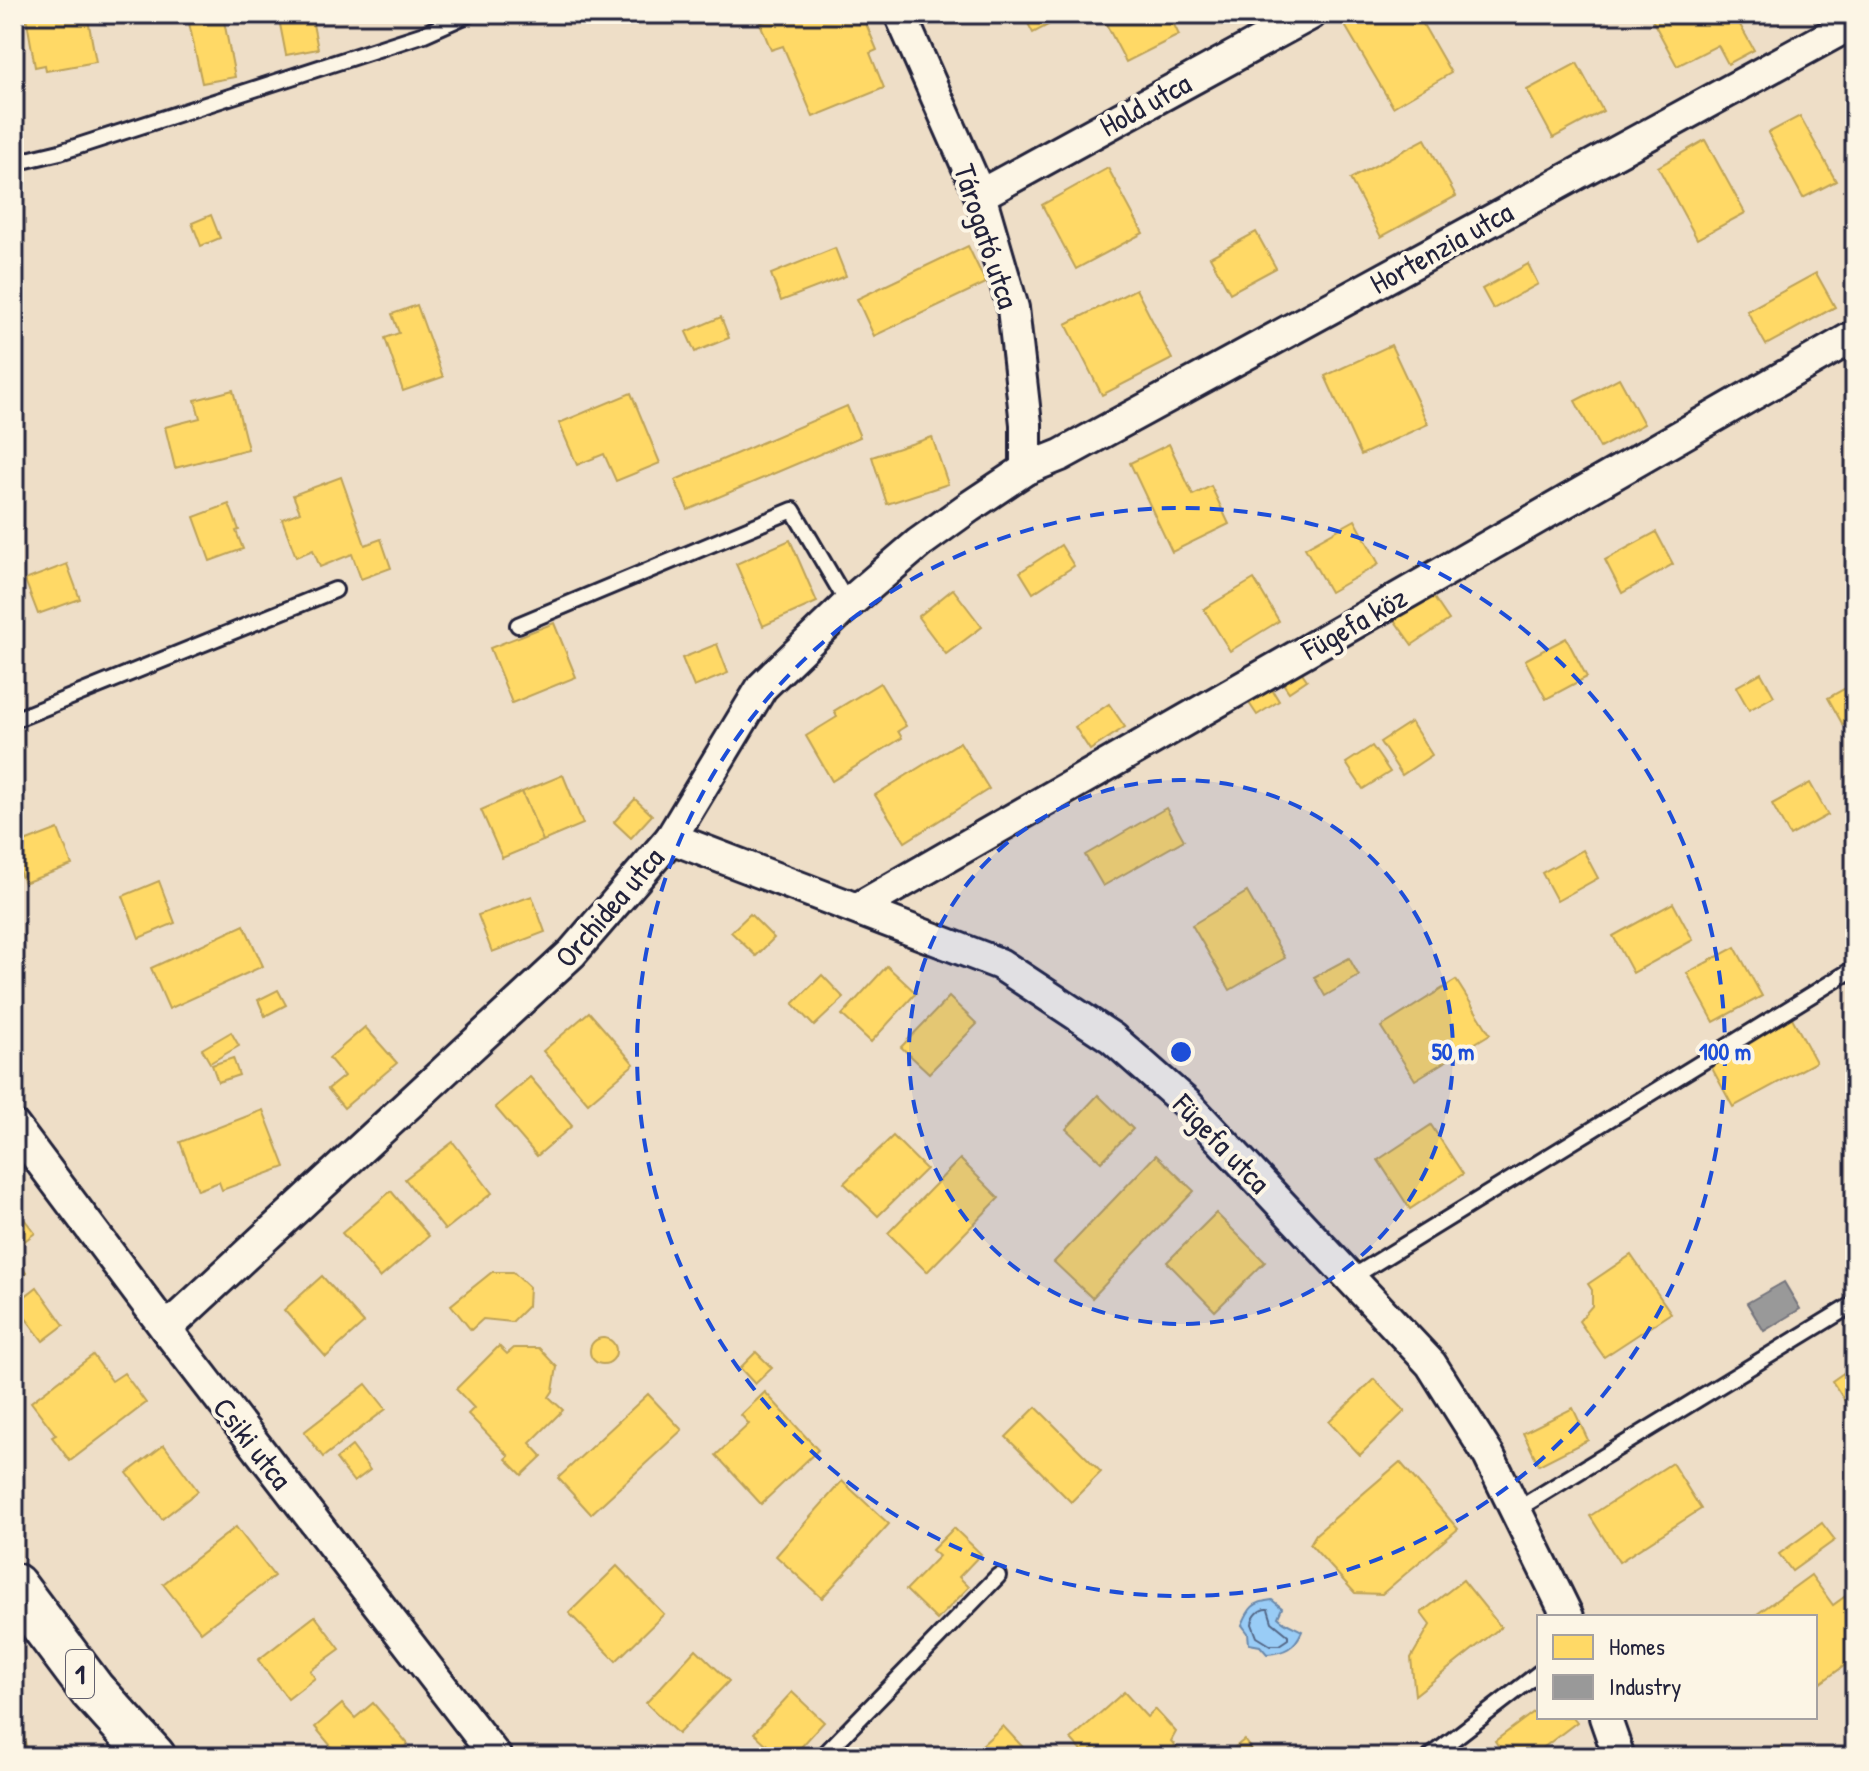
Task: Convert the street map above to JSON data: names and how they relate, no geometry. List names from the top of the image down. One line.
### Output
{"streets":{"main road":["1"],"street":["Hold utca","Tárogató utca","Hortenzia utca","Fügefa köz","Orchidea utca","Fügefa utca","Csiki utca"]},"crossings":[["Hold utca","Tárogató utca"],["Tárogató utca","Hortenzia utca"],["Tárogató utca","Orchidea utca"],["Hortenzia utca","Orchidea utca"],["Fügefa köz","Fügefa utca"],["Orchidea utca","Fügefa utca"],["Orchidea utca","Csiki utca"]],"legend":["Homes","Industry"],"rings":["50 m","100 m"]}
